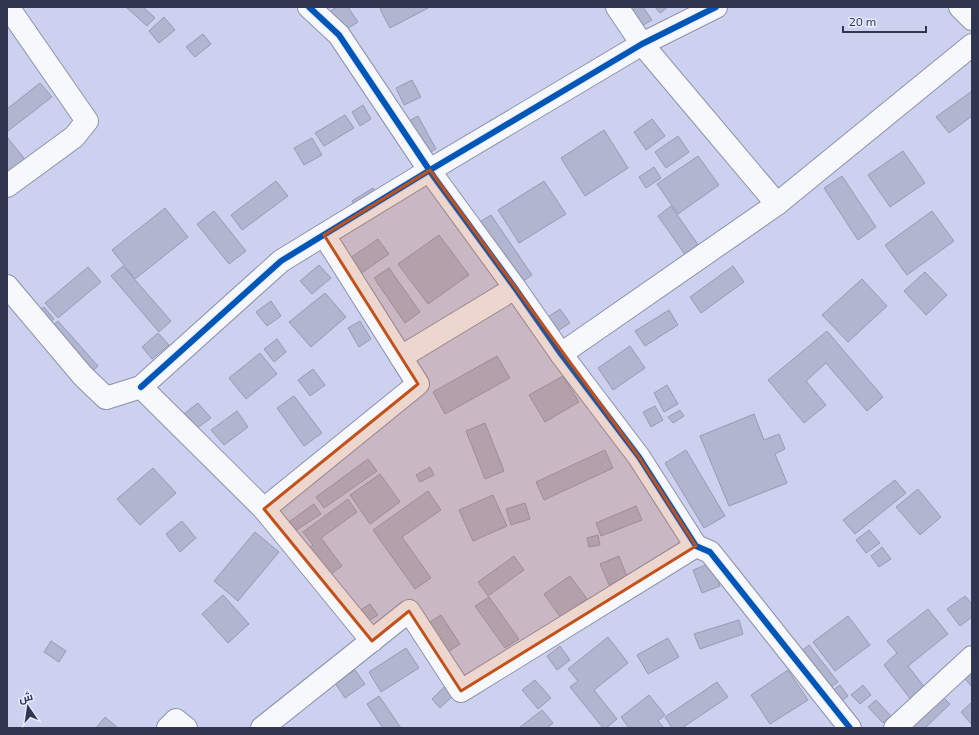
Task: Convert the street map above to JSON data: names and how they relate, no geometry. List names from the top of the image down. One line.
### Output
{"scale_bar":"20 m","north":"top"}
